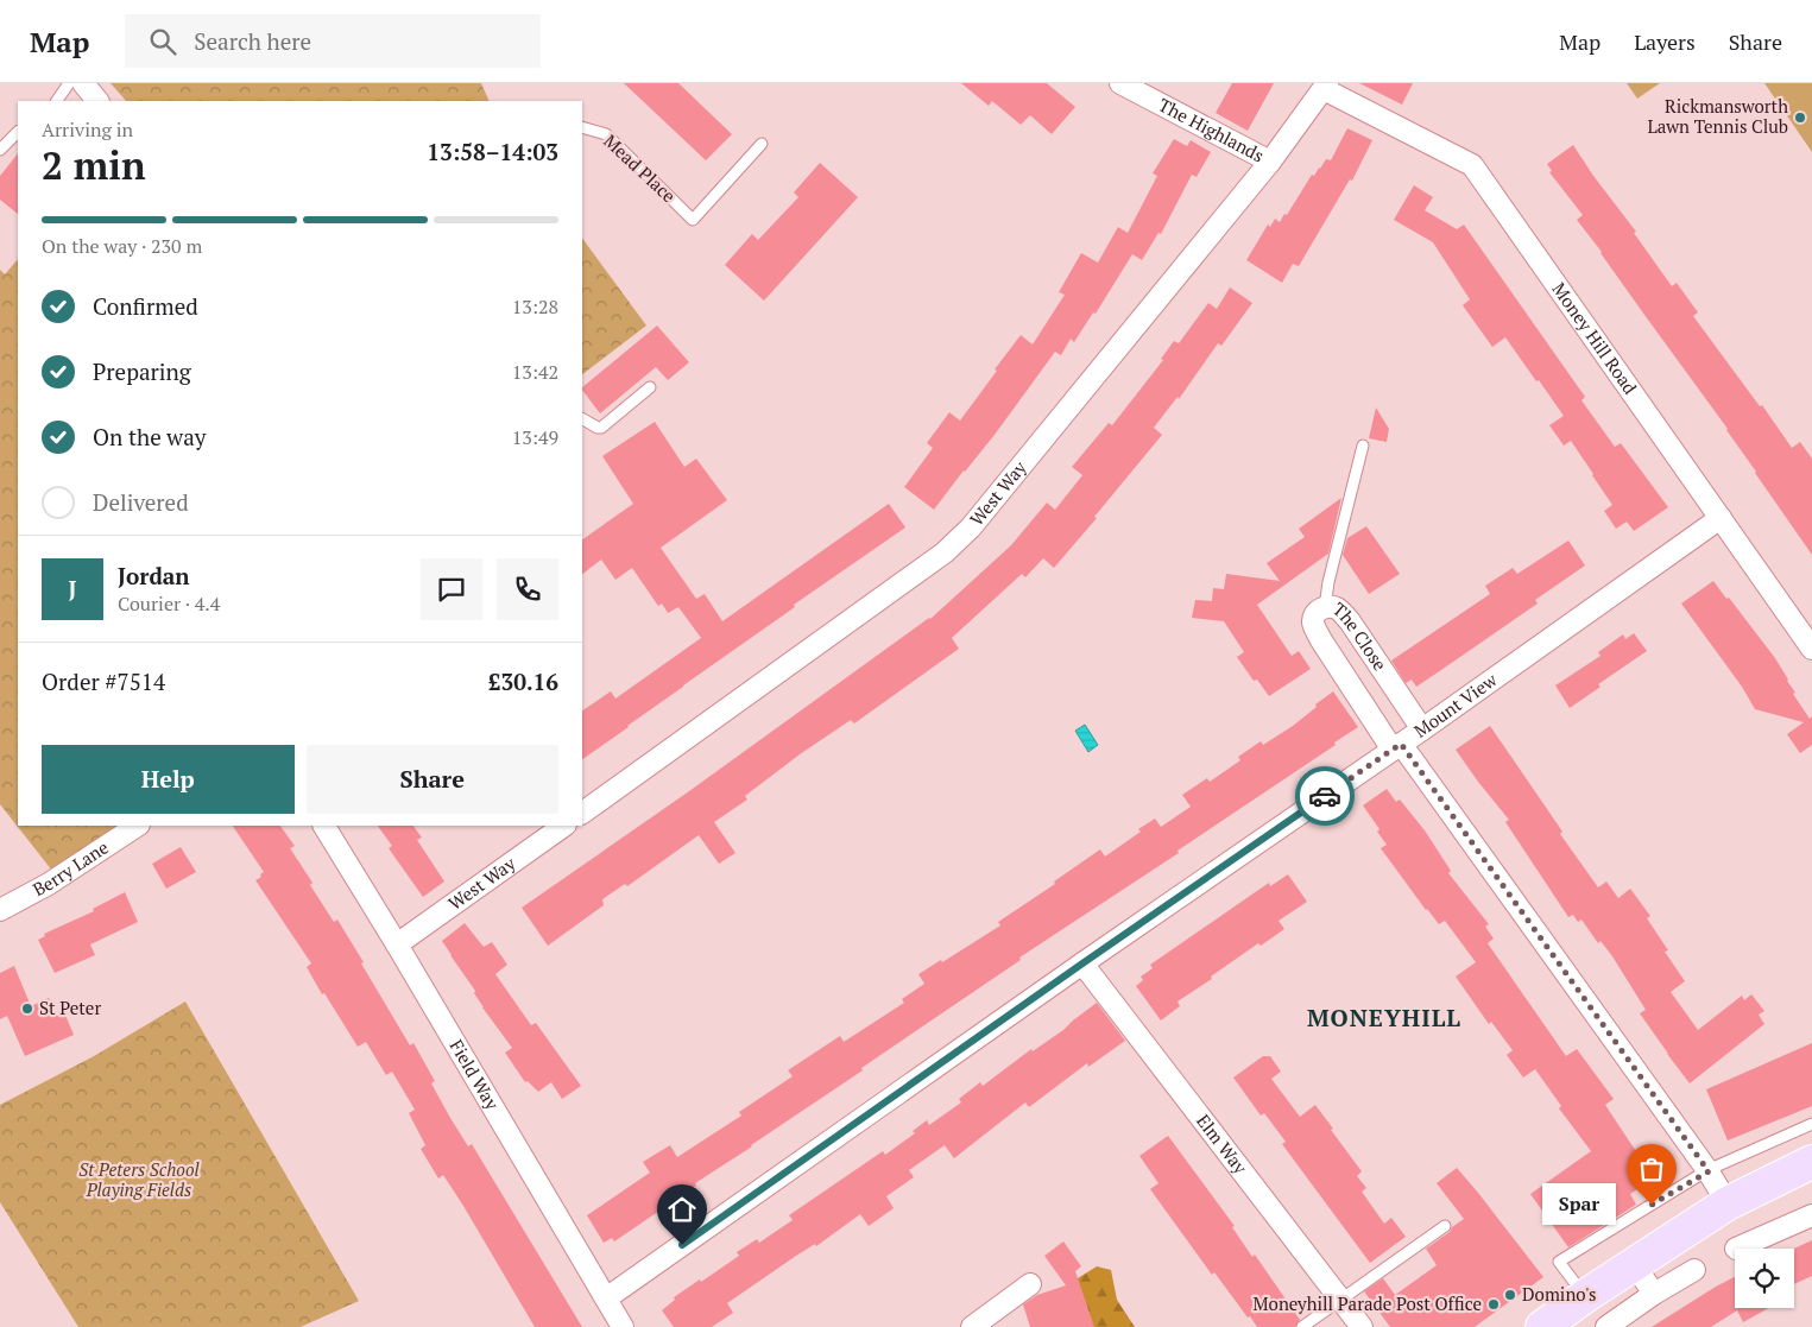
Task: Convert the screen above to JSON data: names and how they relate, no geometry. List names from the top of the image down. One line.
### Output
{"streets":{"street":["The Highlands","Money Hill Road","West Way","The Close","Mount View","Berry Lane","Field Way","Elm Way"],"lane":["Mead Place"]},"crossings":[["The Highlands","West Way"],["Money Hill Road","West Way"],["Money Hill Road","Mount View"],["West Way","Field Way"],["The Close","Mount View"],["Mount View","Field Way"],["Mount View","Elm Way"]],"districts":["MONEYHILL"],"parks":["St Peters School Playing Fields"],"places":["Rickmansworth Lawn Tennis Club","St Peter","Spar","Domino's","Moneyhill Parade Post Office"],"page":{"header":"Map","search":"Search here","nav":["Map","Layers","Share"],"heading":["2 min","Arriving in","13:58–14:03"],"panel":["Jordan","Courier · 4.4","Order #7514","£30.16"],"bar":"On the way · 230 m","list":[["Confirmed","13:28"],["Preparing","13:42"],["On the way","13:49"],"Delivered"],"round":"J","buttons":["Help","Share"],"bubble":"Spar"}}
